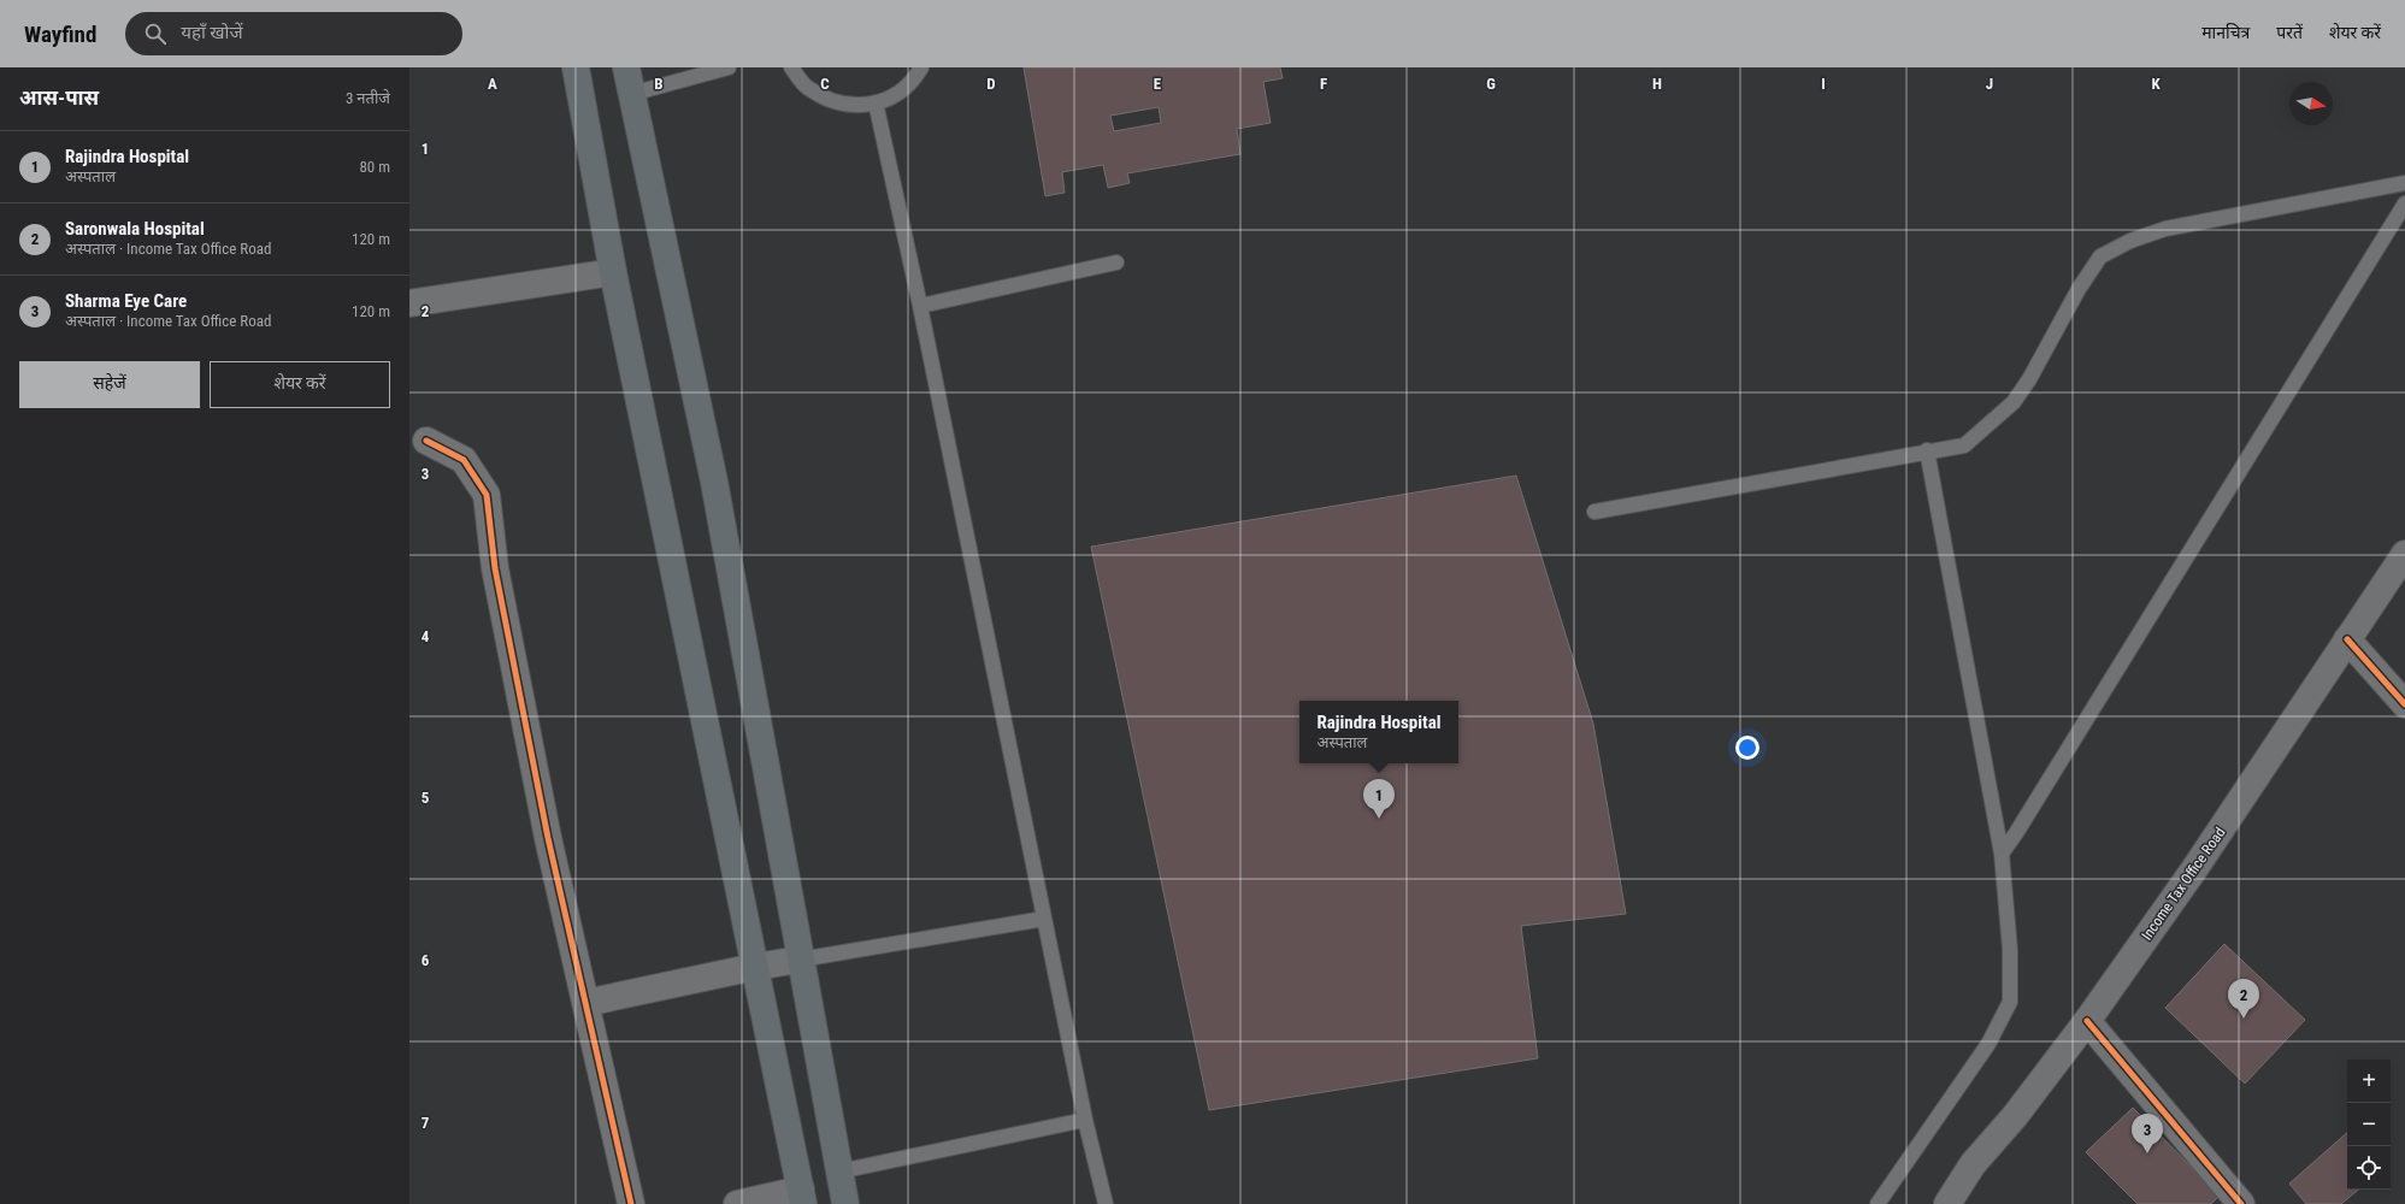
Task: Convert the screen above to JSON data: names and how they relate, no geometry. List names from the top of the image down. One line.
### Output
{"streets":{"street":["Income Tax Office Road"]},"north":"right","page":{"header":"Wayfind","search":"यहाँ खोजें","nav":["मानचित्र","परतें","शेयर करें"],"heading":["आस-पास","3 नतीजे"],"list":[{"mark":"1","name":"Rajindra Hospital","note":"अस्पताल","value":"80 m"},{"mark":"2","name":"Saronwala Hospital","note":"अस्पताल · Income Tax Office Road","value":"120 m"},{"mark":"3","name":"Sharma Eye Care","note":"अस्पताल · Income Tax Office Road","value":"120 m"}],"buttons":["सहेजें","शेयर करें"],"popup":["Rajindra Hospital","अस्पताल"],"pins":["1","2","3"],"map_buttons":["+","−"]},"grid":{"columns":["A","B","C","D","E","F","G","H","I","J","K"],"rows":["1","2","3","4","5","6","7"]}}
